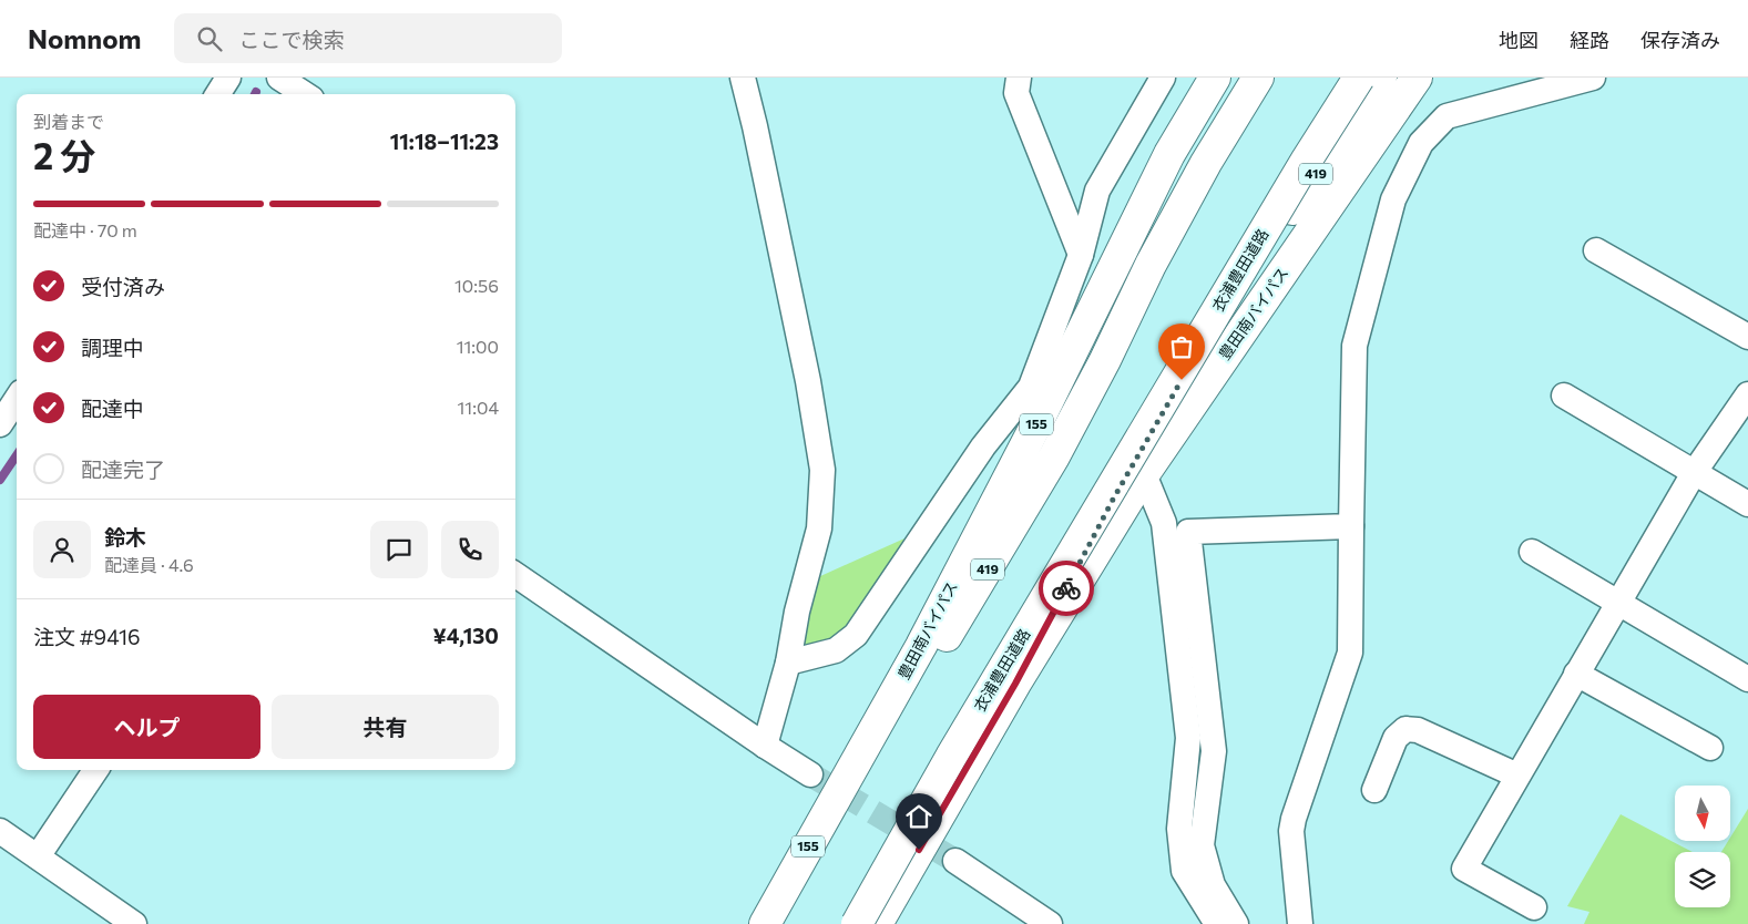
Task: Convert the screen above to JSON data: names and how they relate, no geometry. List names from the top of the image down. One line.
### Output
{"streets":{"highway":["419","衣浦豊田道路","豊田南バイパス","155"]},"crossings":[["419","豊田南バイパス"],["419","155"],["衣浦豊田道路","豊田南バイパス"],["豊田南バイパス","155"]],"north":"bottom","page":{"header":"Nomnom","search":"ここで検索","nav":["地図","経路","保存済み"],"heading":["2 分","到着まで","11:18–11:23"],"panel":["鈴木","配達員 · 4.6","注文 #9416","¥4,130"],"bar":"配達中 · 70 m","list":[["受付済み","10:56"],["調理中","11:00"],["配達中","11:04"],"配達完了"],"buttons":["ヘルプ","共有"]}}
